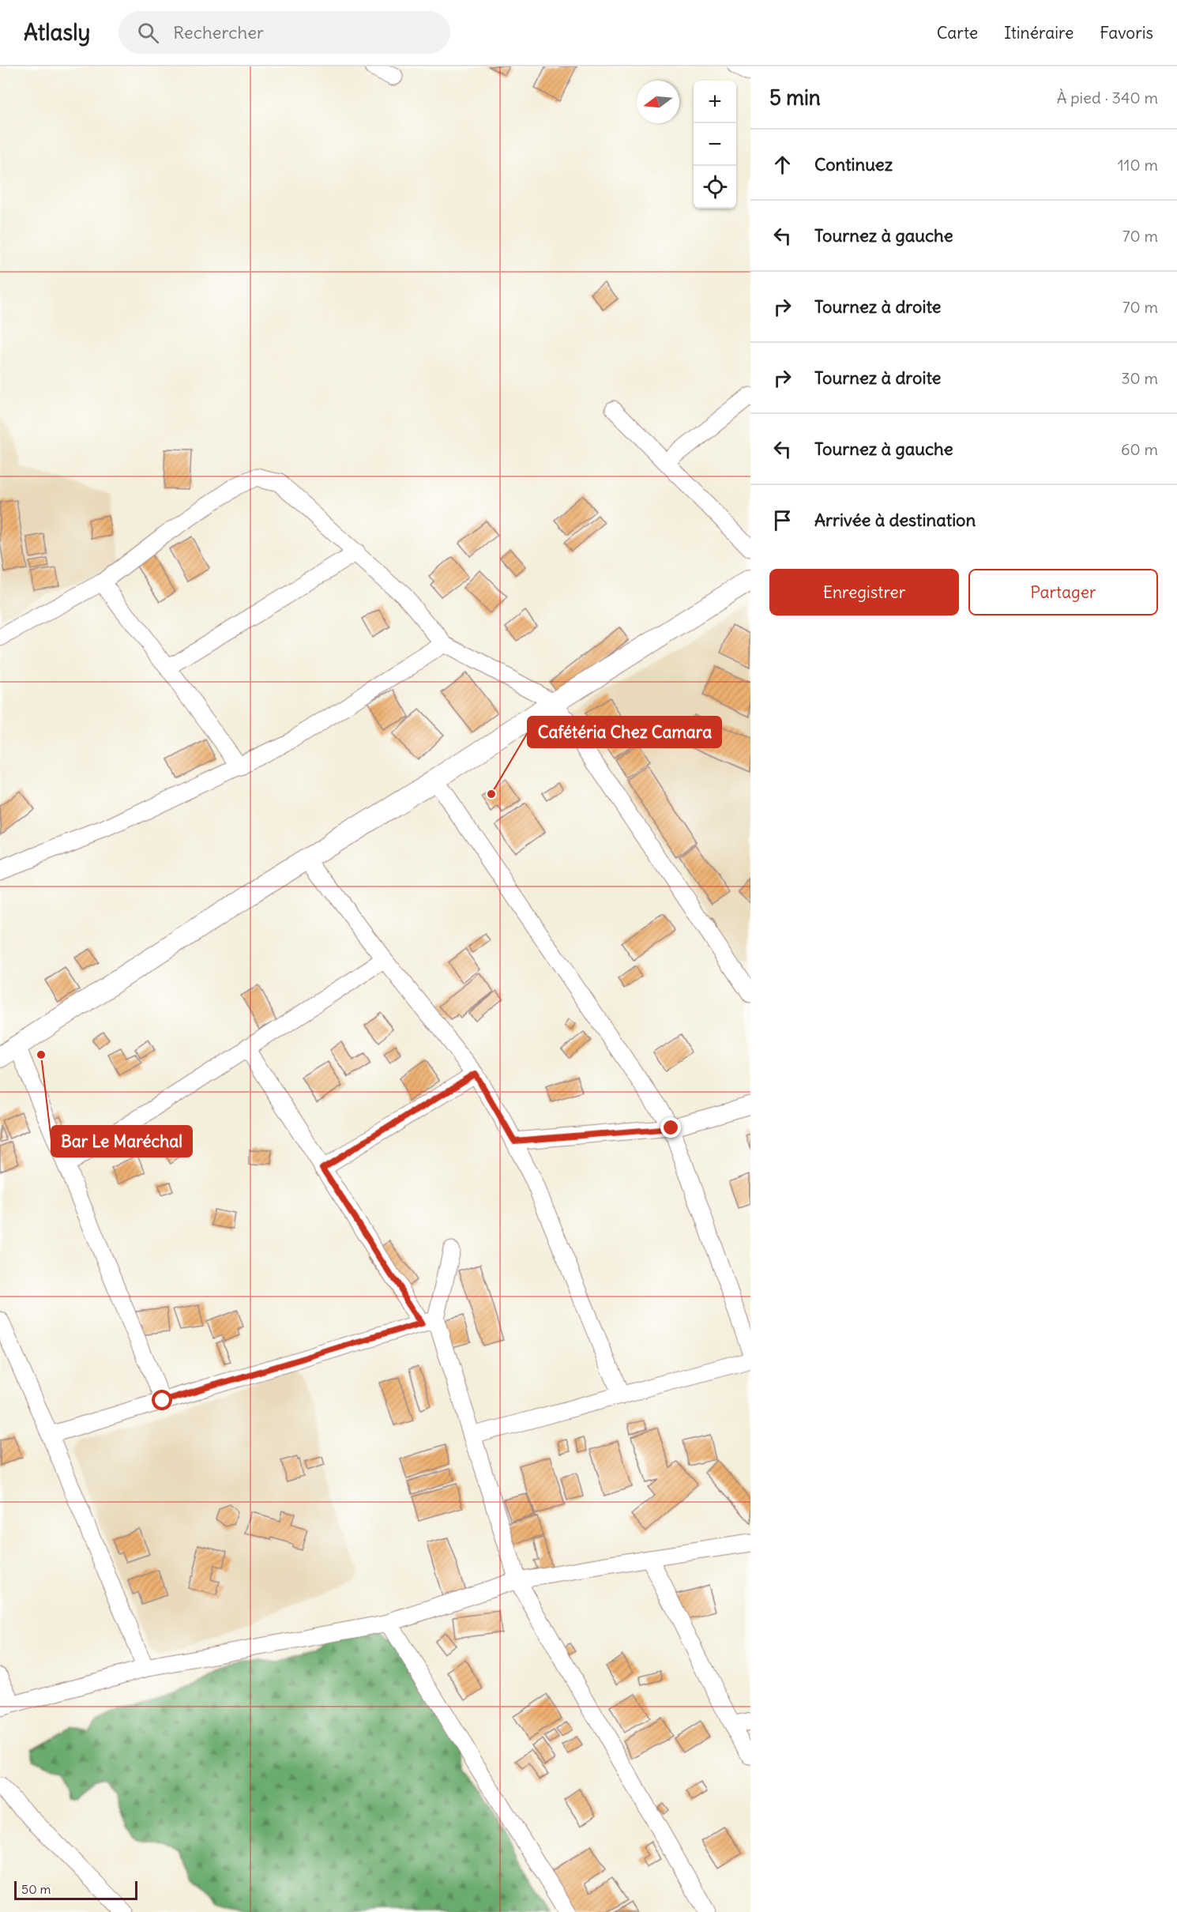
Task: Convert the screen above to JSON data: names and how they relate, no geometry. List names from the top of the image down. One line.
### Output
{"places":["Cafétéria Chez Camara","Bar Le Maréchal"],"scale_bar":"50 m","north":"left","page":{"header":"Atlasly","search":"Rechercher","nav":["Carte","Itinéraire","Favoris"],"heading":["5 min","À pied · 340 m"],"map_buttons":["+","−"],"list":[["Continuez","110 m"],["Tournez à gauche","70 m"],["Tournez à droite","70 m"],["Tournez à droite","30 m"],["Tournez à gauche","60 m"],"Arrivée à destination"],"buttons":["Enregistrer","Partager"],"scale":"50 m"}}
